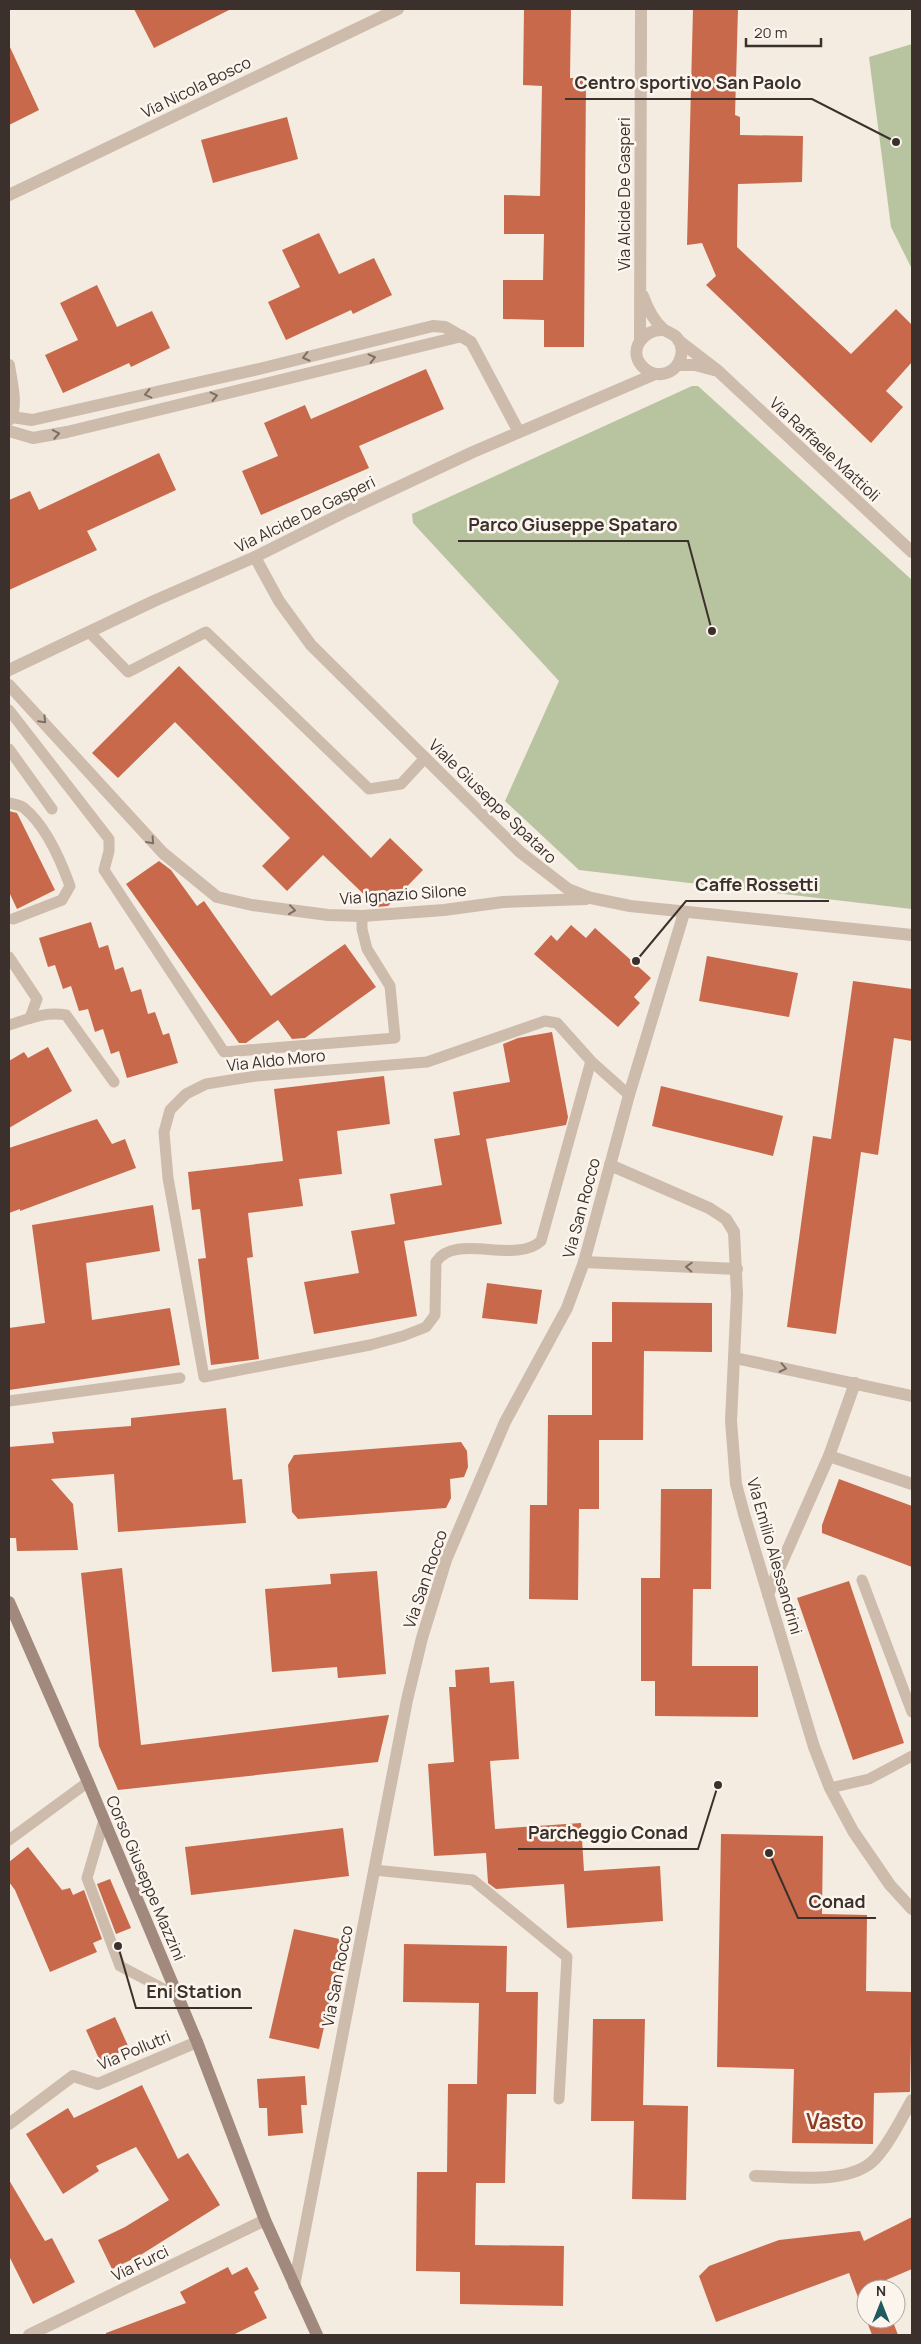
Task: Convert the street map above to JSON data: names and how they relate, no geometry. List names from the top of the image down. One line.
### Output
{"streets":{"main road":["Corso Giuseppe Mazzini"],"street":["Via Nicola Bosco","Via Alcide De Gasperi","Via Raffaele Mattioli","Viale Giuseppe Spataro","Via Ignazio Silone","Via San Rocco","Via Emilio Alessandrini","Via Pollutri","Via Furci"],"lane":["Via Aldo Moro"]},"crossings":[["Via Alcide De Gasperi","Via Raffaele Mattioli"],["Via Alcide De Gasperi","Viale Giuseppe Spataro"],["Viale Giuseppe Spataro","Via Ignazio Silone"],["Viale Giuseppe Spataro","Via San Rocco"],["Via Aldo Moro","Via San Rocco"],["Via San Rocco","Via Emilio Alessandrini"],["Via San Rocco","Corso Giuseppe Mazzini"],["Corso Giuseppe Mazzini","Via Pollutri"],["Corso Giuseppe Mazzini","Via Furci"]],"one_way":["Via Ignazio Silone"],"districts":["Vasto"],"places":["Centro sportivo San Paolo","Parco Giuseppe Spataro","Caffe Rossetti","Parcheggio Conad","Conad","Eni Station"],"scale_bar":"20 m","north":"top"}
